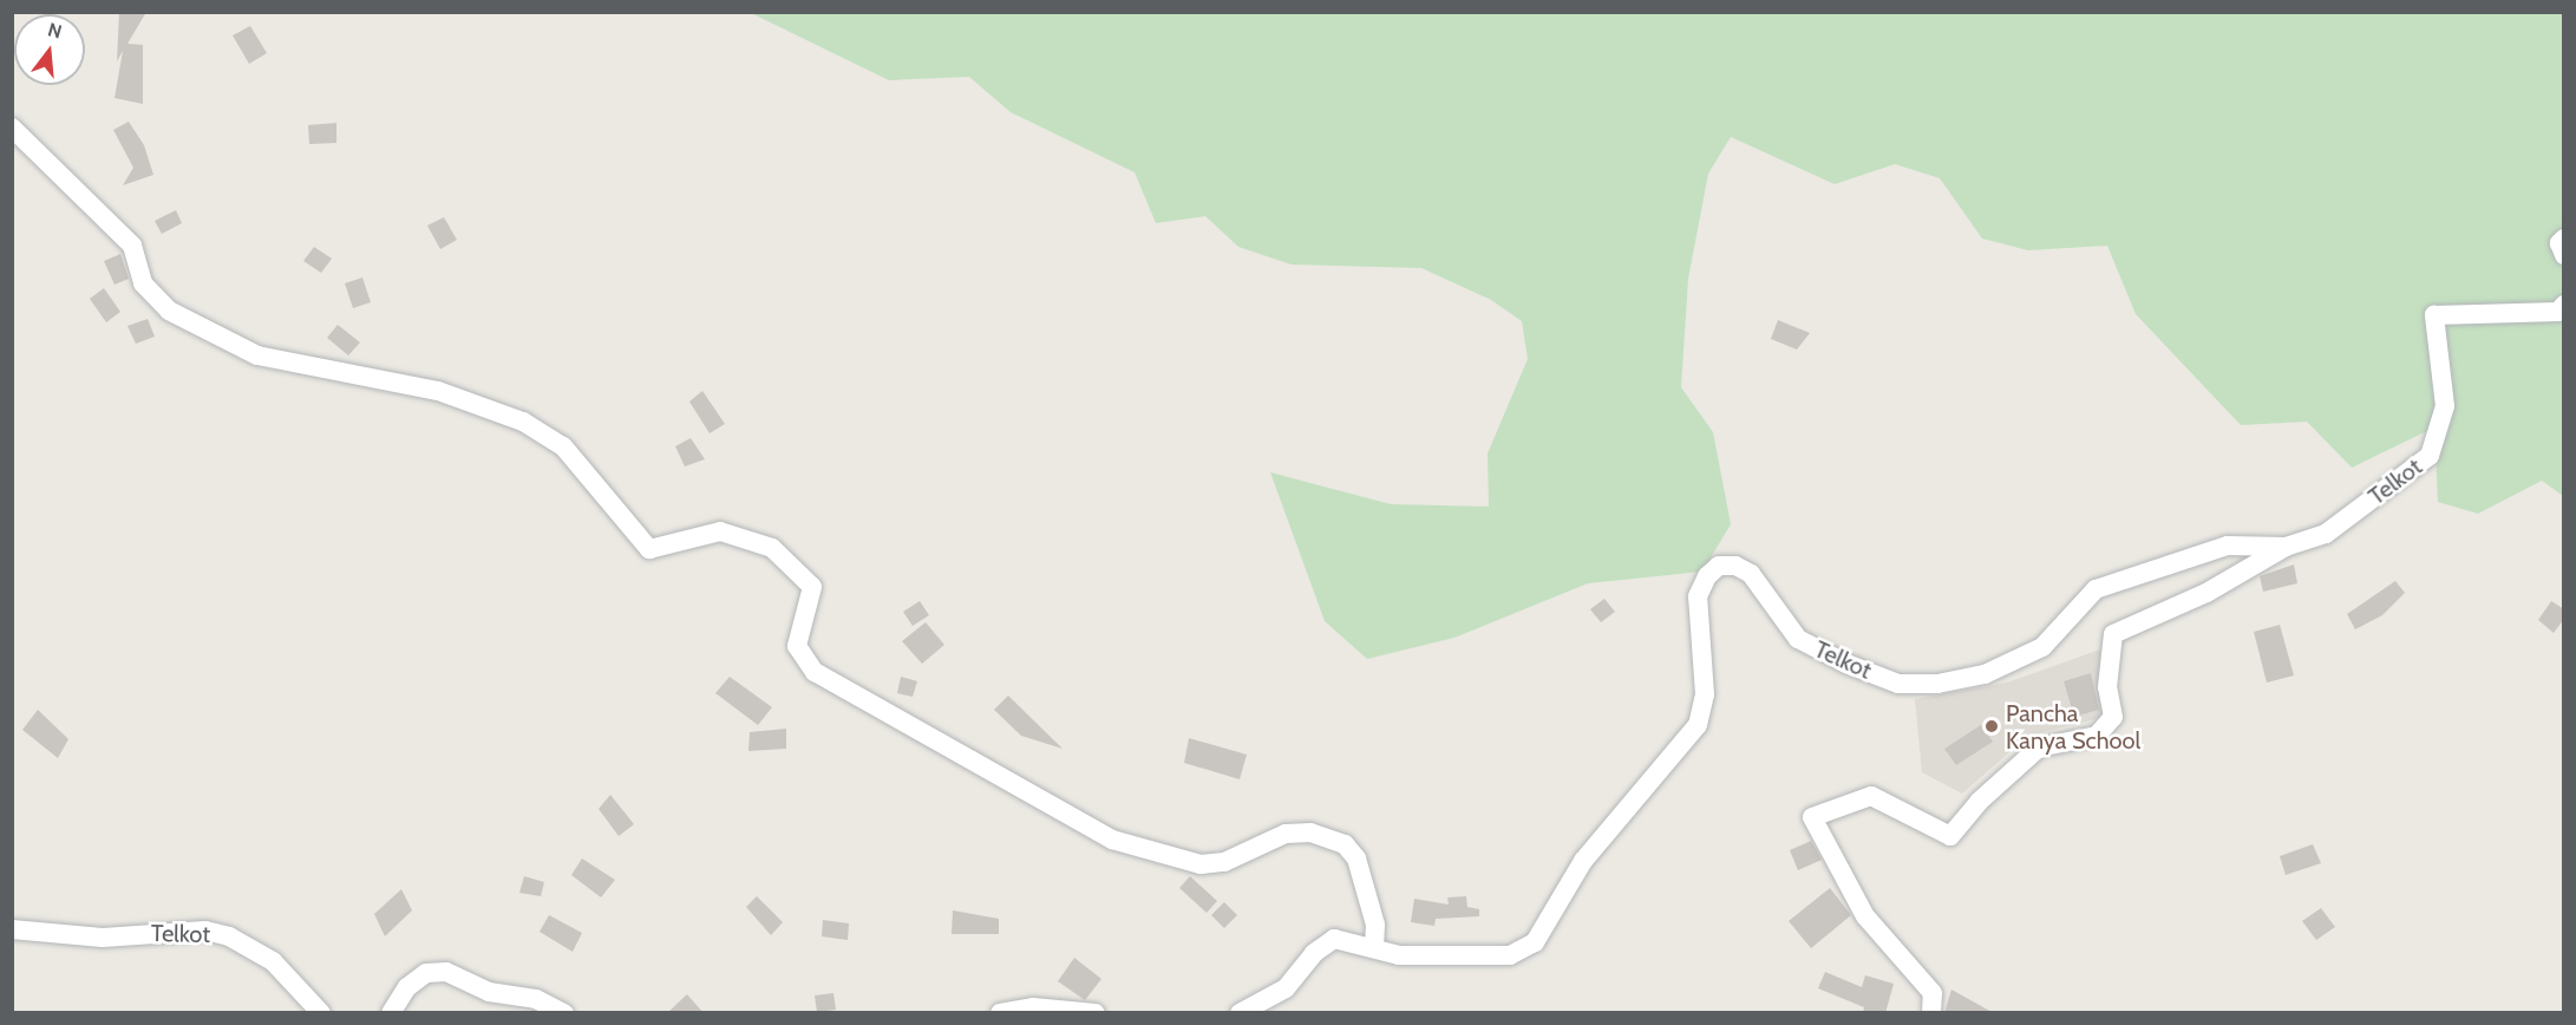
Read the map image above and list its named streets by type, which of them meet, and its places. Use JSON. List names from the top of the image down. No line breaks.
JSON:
{"streets":{"street":["Telkot"]},"places":["Pancha Kanya School"],"north":"top"}
